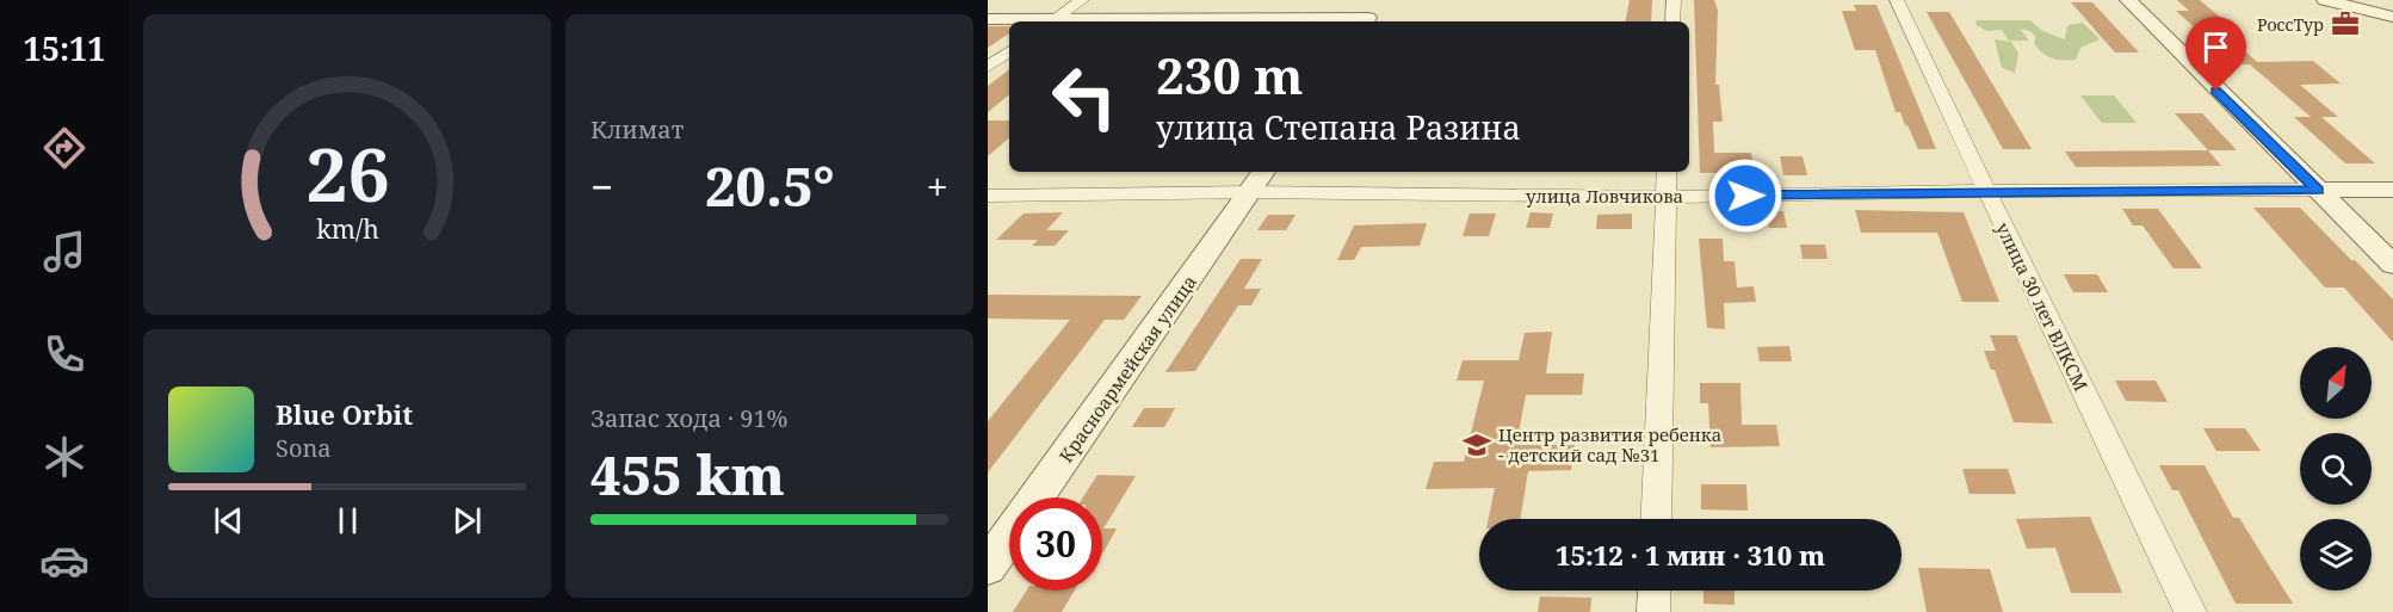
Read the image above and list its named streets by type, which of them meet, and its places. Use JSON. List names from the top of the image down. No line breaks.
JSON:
{"streets":{"street":["улица Ловчикова","улица 30 лет ВЛКСМ","Красноармейская улица"]},"crossings":[["улица Ловчикова","улица 30 лет ВЛКСМ"],["улица Ловчикова","Красноармейская улица"]],"places":{"office":["РоссТур"],"school or university":["Центр развития ребенка - детский сад №31"]},"north":"top right","page":{"tabs":"15:11","tile":["Климат",["Запас хода · 91%","455 km"]],"turn":["230 m","улица Степана Разина"],"heat":["−","20.5°","+"],"song":["Blue Orbit","Sona"],"limit":"30","trip":"15:12 · 1 мин · 310 m","gauge":["26","km/h"]}}
